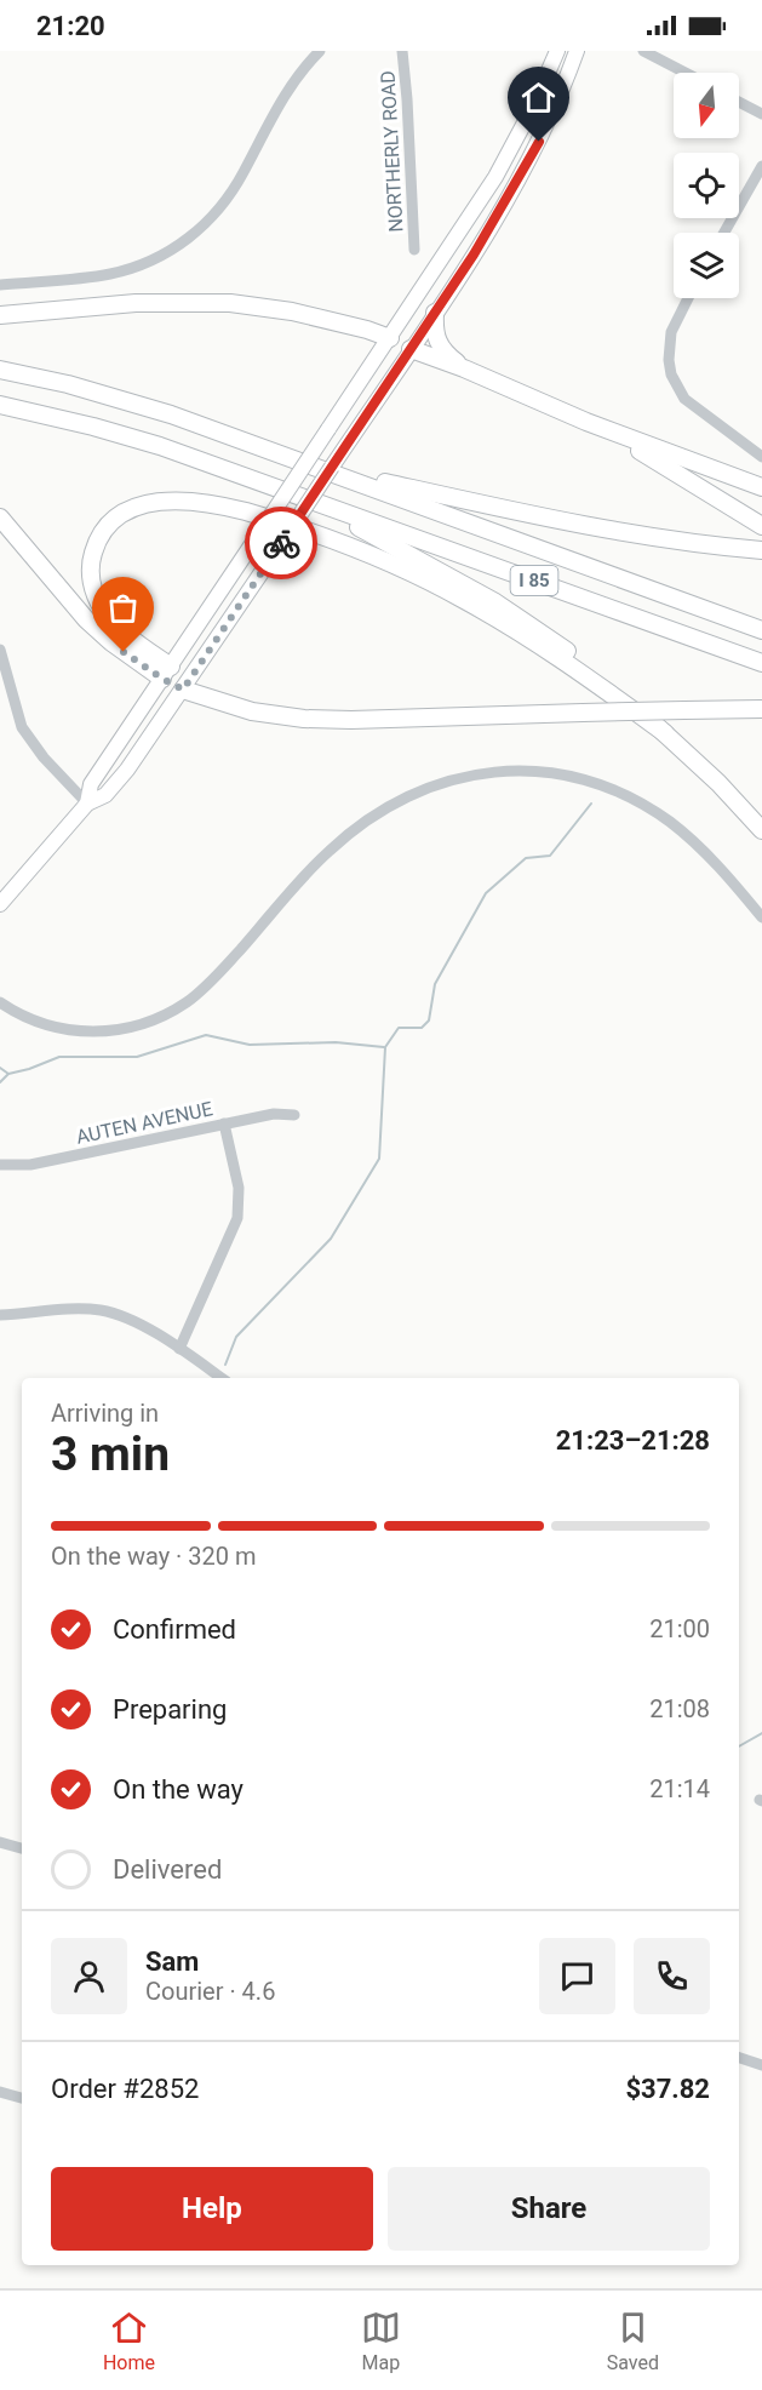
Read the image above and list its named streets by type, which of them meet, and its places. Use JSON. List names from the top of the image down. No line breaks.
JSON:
{"streets":{"highway":["I 85"],"street":["NORTHERLY ROAD","AUTEN AVENUE"]},"north":"bottom","page":{"status":"21:20","heading":["3 min","Arriving in","21:23–21:28"],"panel":["Sam","Courier · 4.6","Order #2852","$37.82"],"bar":"On the way · 320 m","list":[["Confirmed","21:00"],["Preparing","21:08"],["On the way","21:14"],"Delivered"],"buttons":["Help","Share"],"tabs":["Home","Map","Saved"]}}
